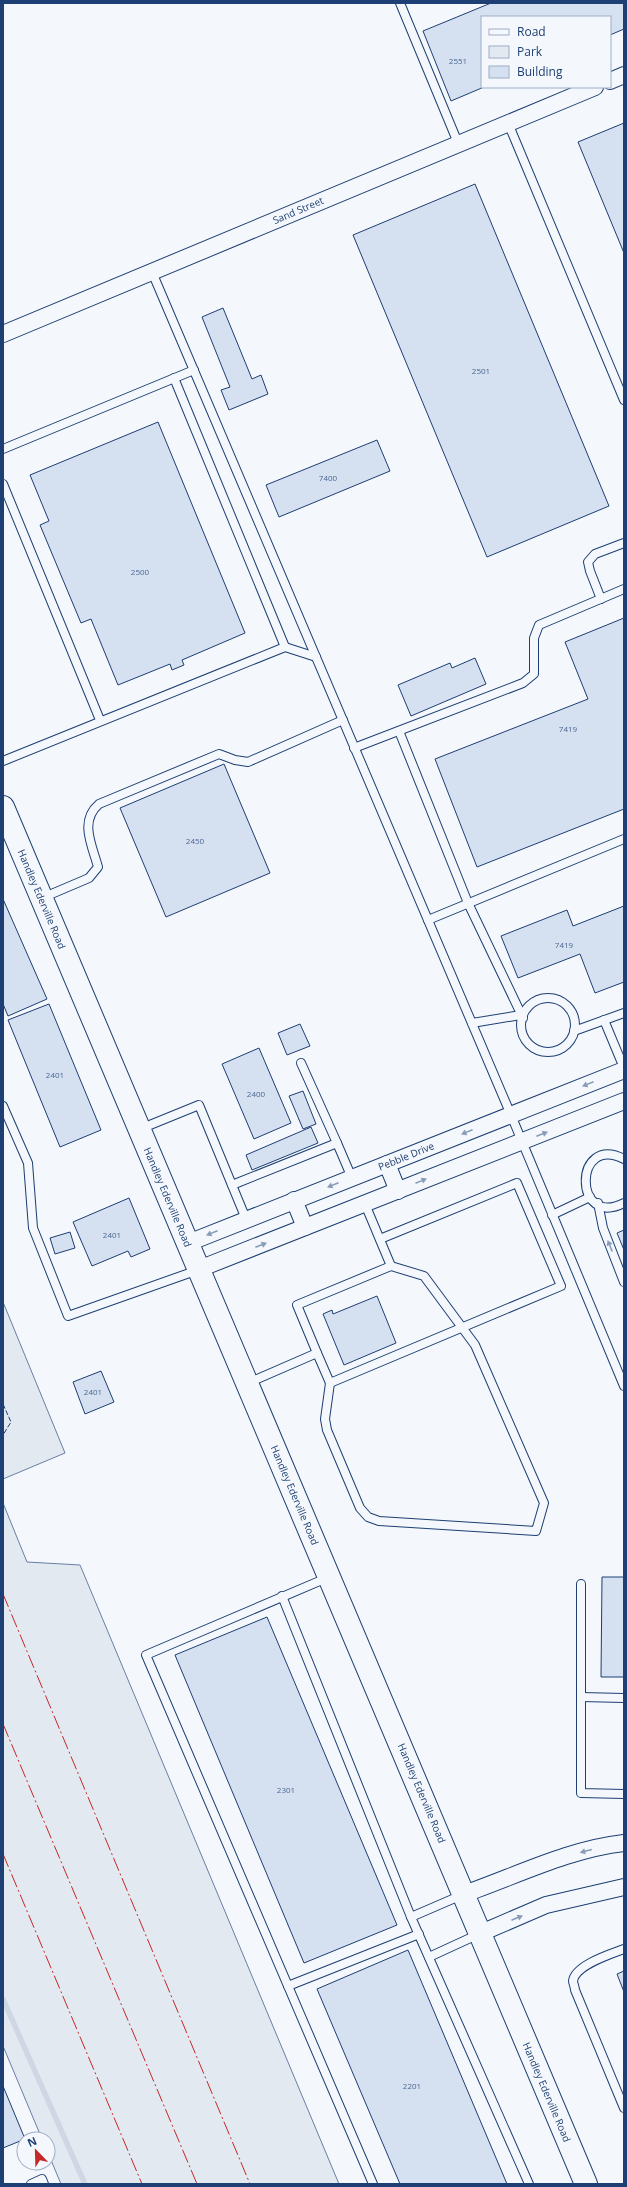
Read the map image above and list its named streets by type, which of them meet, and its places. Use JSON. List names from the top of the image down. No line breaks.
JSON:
{"streets":{"main road":["Handley Ederville Road"],"street":["Sand Street","Pebble Drive"]},"crossings":[["Handley Ederville Road","Pebble Drive"]],"house_numbers":["2551","2501","7400","2500","7419","2450","7419","2401","2400","2401","2401","2301","2201"],"legend":["Road","Park","Building"],"north":"top left"}
